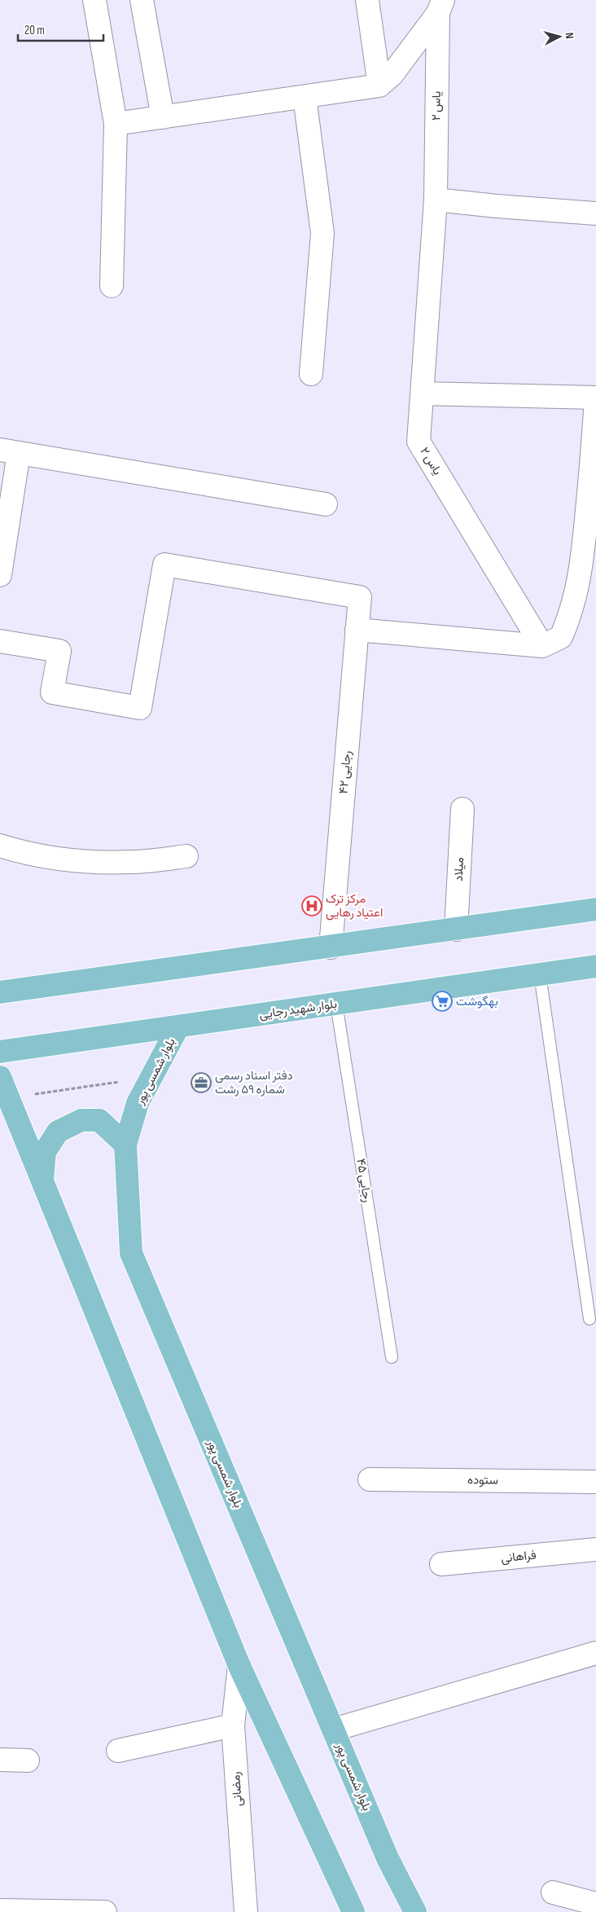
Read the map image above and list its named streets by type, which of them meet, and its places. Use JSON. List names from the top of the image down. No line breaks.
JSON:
{"streets":{"main road":["بلوار شهید رجایی","بلوار شمسی پور"],"street":["یاس ۲","رجایی ۴۲","میلاد","ستوده","فراهانی","رمضانی"],"lane":["رجایی ۴۵"]},"crossings":[["بلوار شهید رجایی","بلوار شمسی پور"],["بلوار شهید رجایی","رجایی ۴۵"]],"places":{"hospital":["مرکز ترک اعتیاد رهایی"],"supermarket":["بهگوشت"],"office":["دفتر اسناد رسمی شماره ۵۹ رشت"]},"scale_bar":"20 m","north":"right"}
